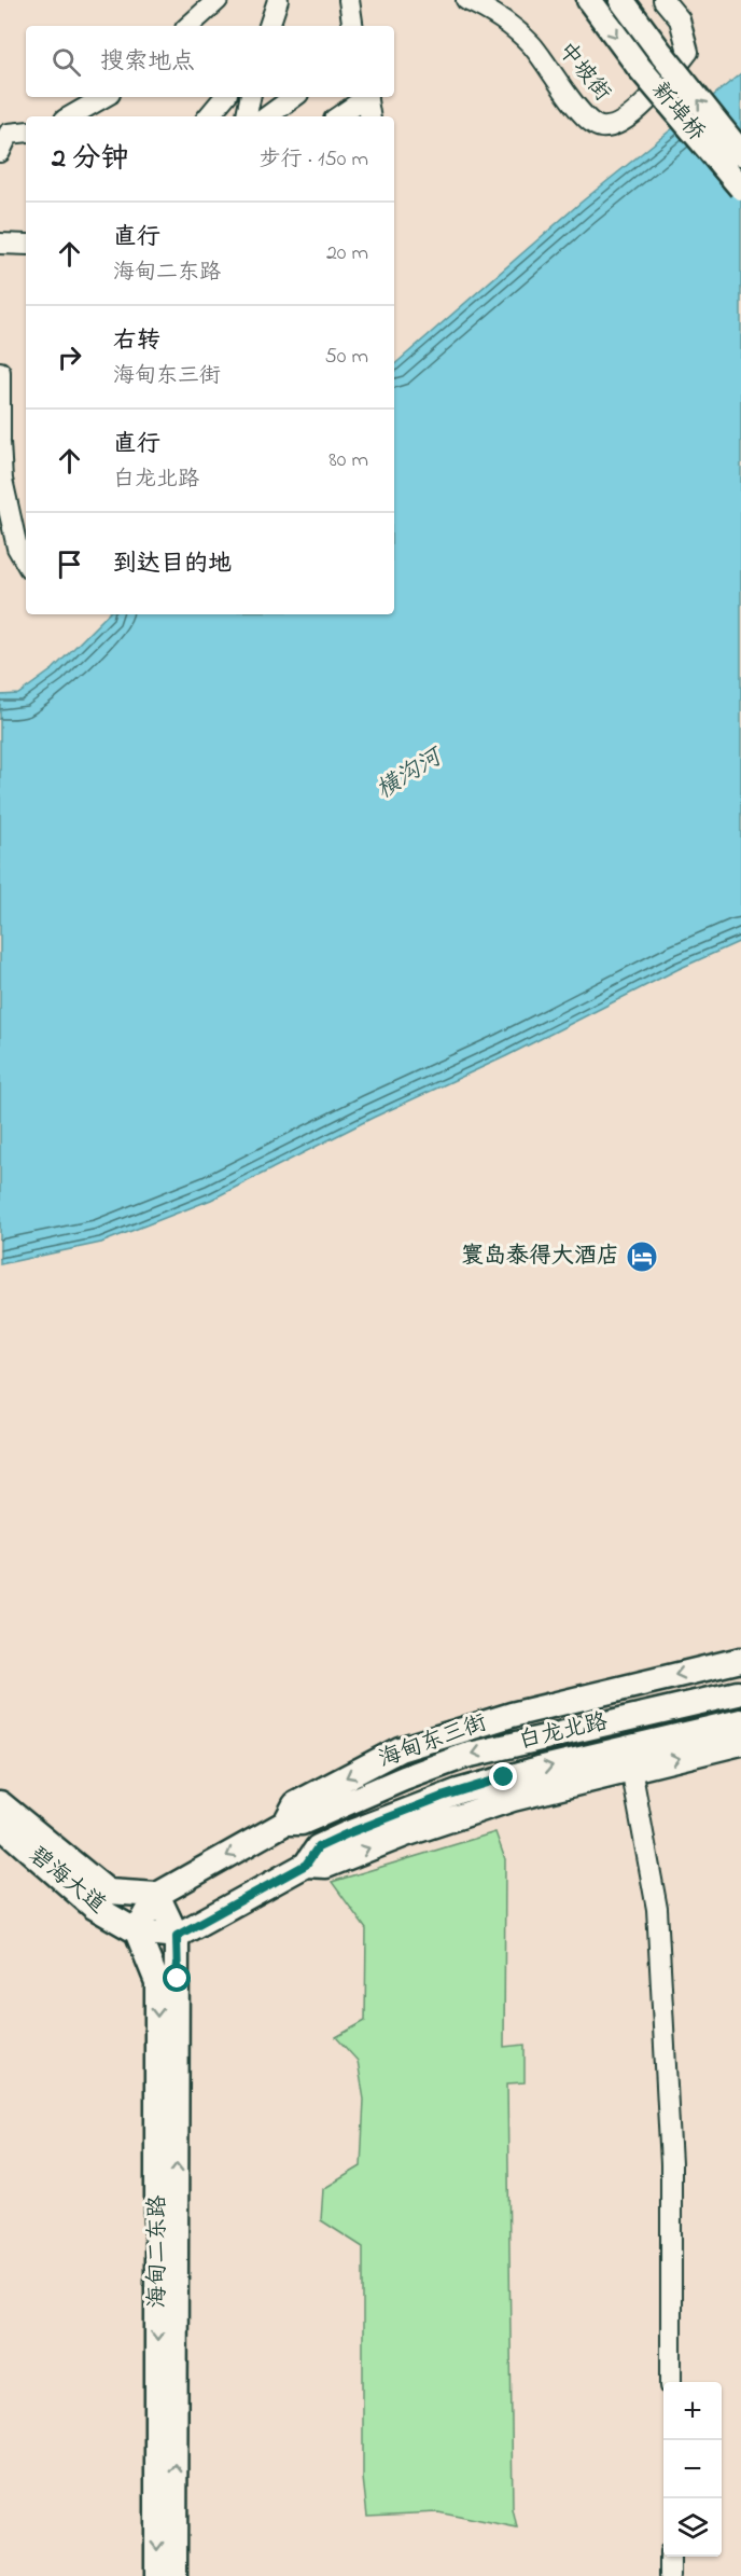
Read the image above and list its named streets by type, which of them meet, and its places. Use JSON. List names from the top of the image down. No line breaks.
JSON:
{"streets":{"main road":["新埠桥","白龙北路","海甸东三街","碧海大道","海甸二东路"],"street":["中坡街"]},"crossings":[["白龙北路","海甸东三街"],["海甸东三街","碧海大道"],["碧海大道","海甸二东路"]],"water":["横沟河"],"places":{"hotel":["寰岛泰得大酒店"]},"page":{"search":"搜索地点","heading":["2 分钟","步行 · 150 m"],"list":[["直行","海甸二东路","20 m"],["右转","海甸东三街","50 m"],["直行","白龙北路","80 m"],"到达目的地"],"map_buttons":["+","−"]}}
